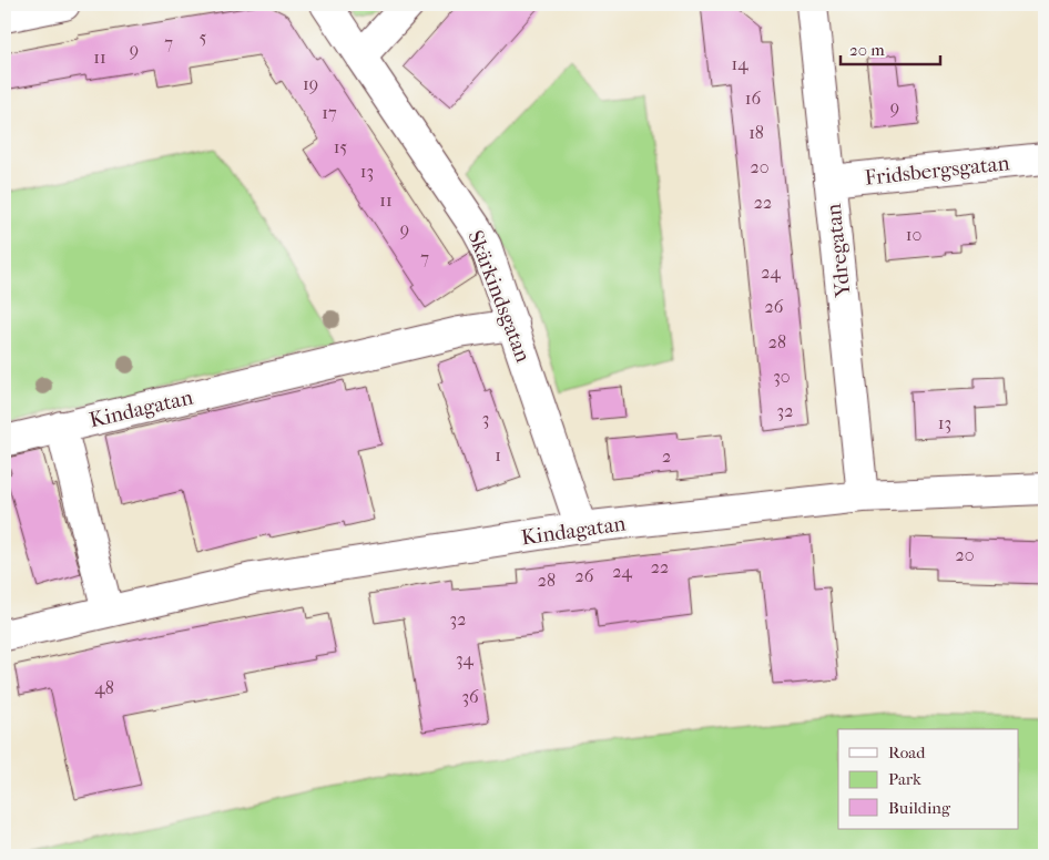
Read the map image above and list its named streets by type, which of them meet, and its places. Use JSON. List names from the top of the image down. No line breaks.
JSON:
{"streets":{"street":["Fridsbergsgatan","Ydregatan","Skärkindsgatan","Kindagatan"]},"crossings":[["Fridsbergsgatan","Ydregatan"],["Ydregatan","Kindagatan"],["Skärkindsgatan","Kindagatan"]],"house_numbers":["5","7","9","11","14","19","16","9","17","18","15","20","13","11","22","9","10","7","24","26","28","30","32","3","13","1","2","20","22","24","26","28","32","34","48","36"],"legend":["Road","Park","Building"],"scale_bar":"20 m"}
